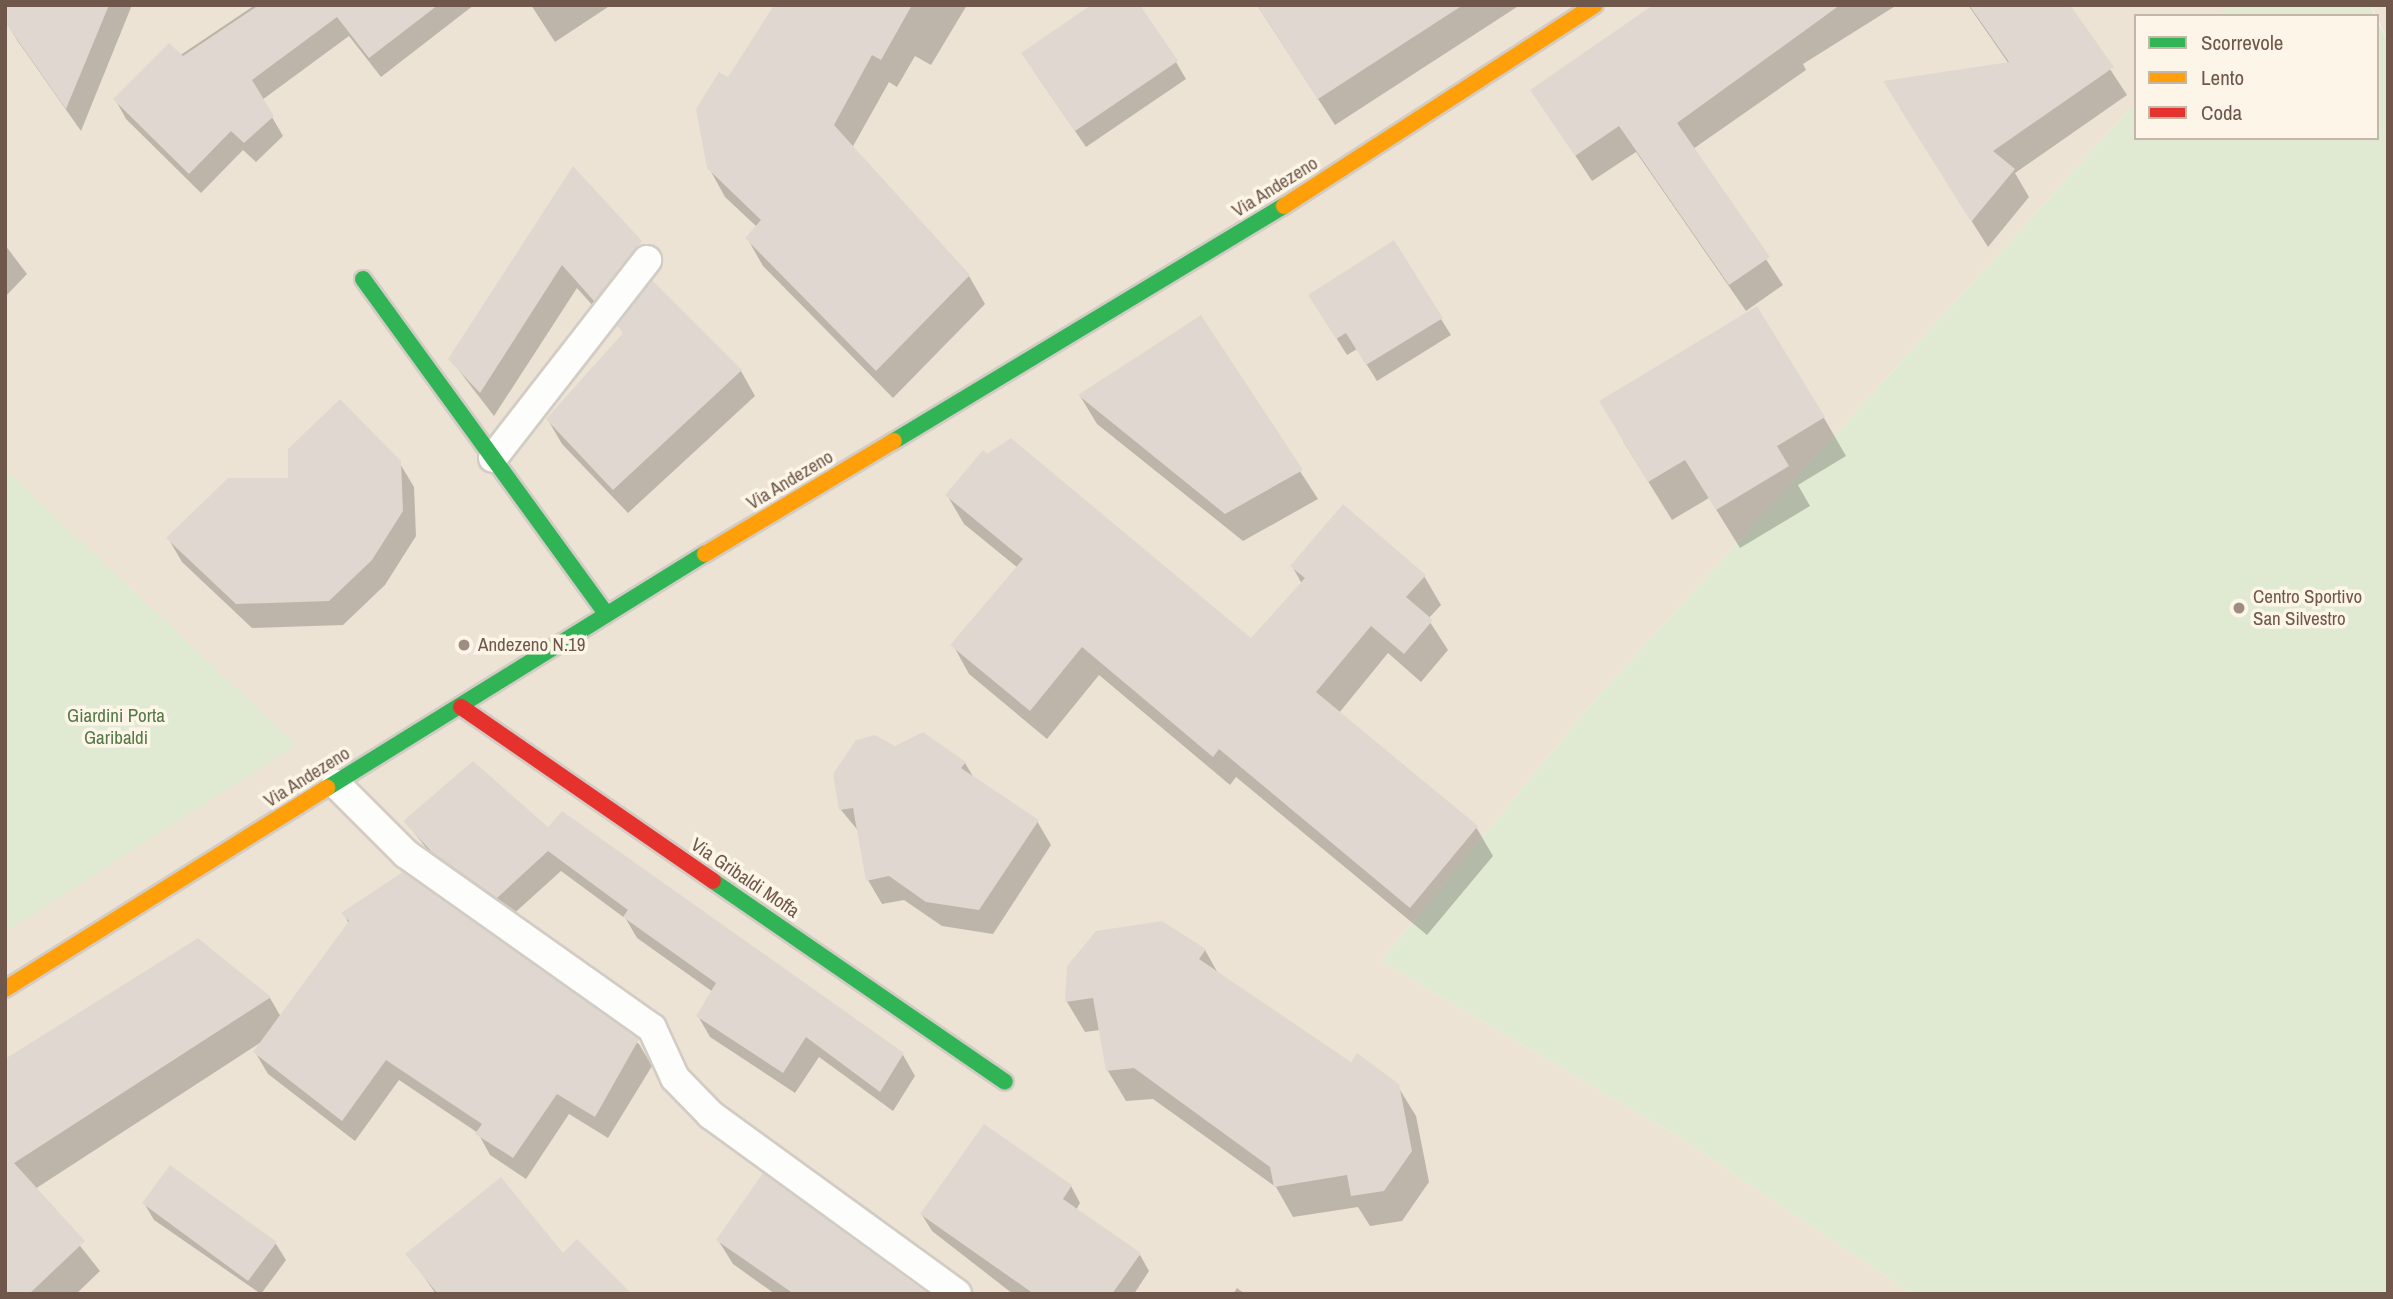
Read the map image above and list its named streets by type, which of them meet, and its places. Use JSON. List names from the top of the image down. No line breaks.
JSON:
{"streets":{"main road":["Via Andezeno","Via Gribaldi Moffa"]},"crossings":[["Via Andezeno","Via Gribaldi Moffa"]],"parks":["Giardini Porta Garibaldi"],"places":["Centro Sportivo San Silvestro","Andezeno N.19"],"legend":["Scorrevole","Lento","Coda"]}
